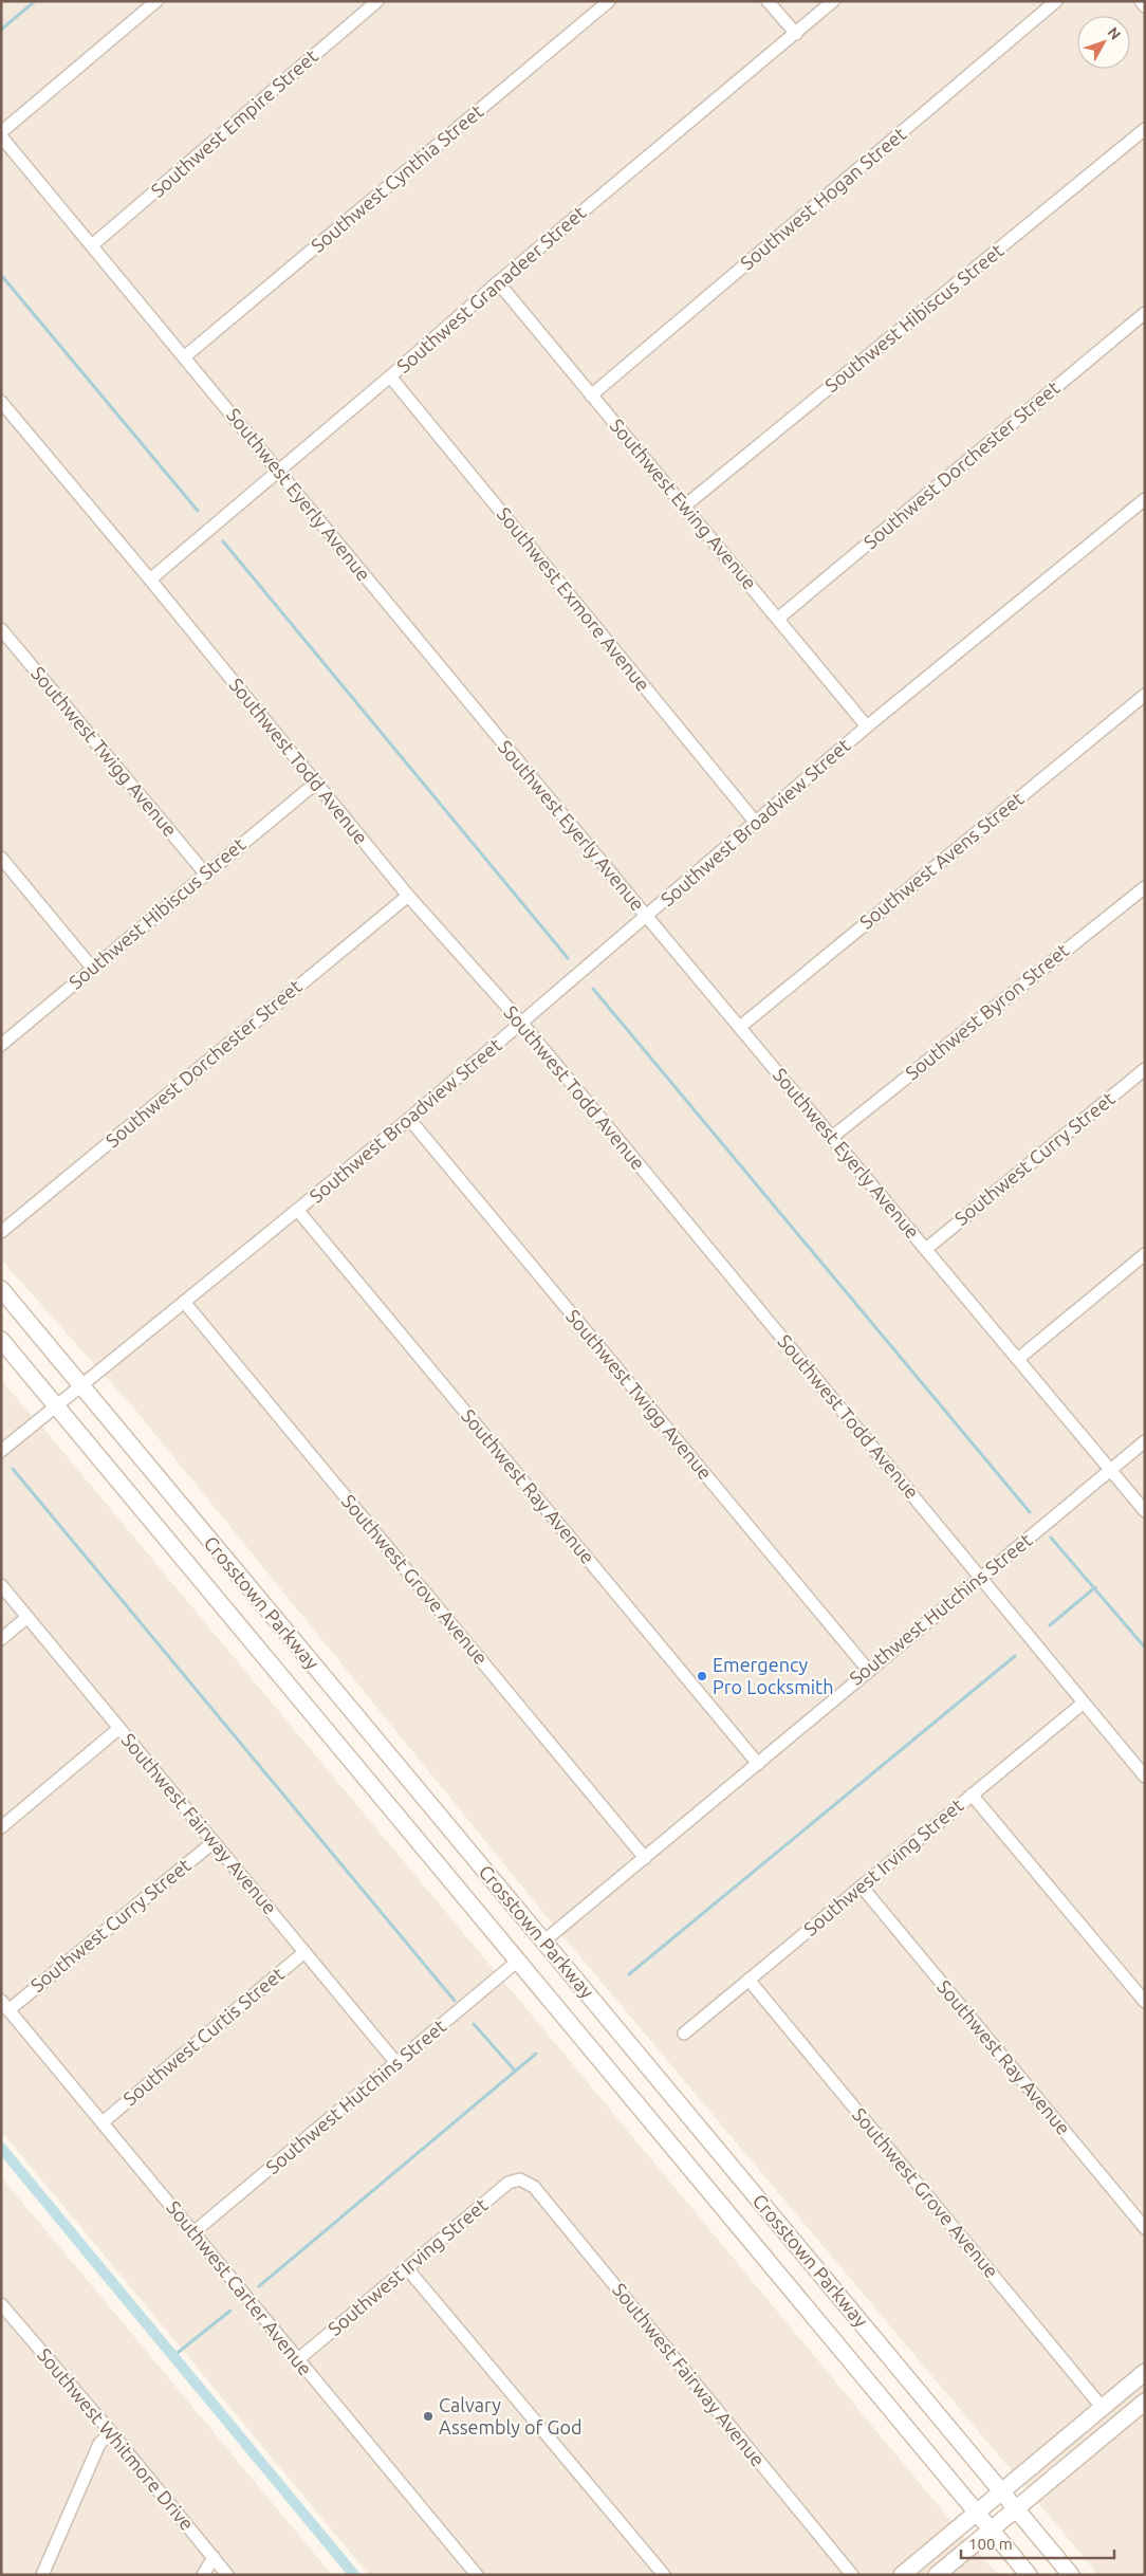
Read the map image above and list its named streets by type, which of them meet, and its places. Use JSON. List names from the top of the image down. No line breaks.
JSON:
{"streets":{"main road":["Crosstown Parkway"],"street":["Southwest Empire Street","Southwest Cynthia Street","Southwest Hogan Street","Southwest Granadeer Street","Southwest Hibiscus Street","Southwest Dorchester Street","Southwest Eyerly Avenue","Southwest Ewing Avenue","Southwest Exmore Avenue","Southwest Twigg Avenue","Southwest Todd Avenue","Southwest Broadview Street","Southwest Avens Street","Southwest Byron Street","Southwest Curry Street","Southwest Ray Avenue","Southwest Grove Avenue","Southwest Hutchins Street","Southwest Fairway Avenue","Southwest Irving Street","Southwest Curtis Street","Southwest Carter Avenue","Southwest Whitmore Drive"]},"crossings":[["Southwest Empire Street","Southwest Eyerly Avenue"],["Southwest Cynthia Street","Southwest Eyerly Avenue"],["Southwest Hogan Street","Southwest Ewing Avenue"],["Southwest Granadeer Street","Southwest Eyerly Avenue"],["Southwest Granadeer Street","Southwest Ewing Avenue"],["Southwest Granadeer Street","Southwest Exmore Avenue"],["Southwest Granadeer Street","Southwest Todd Avenue"],["Southwest Hibiscus Street","Southwest Ewing Avenue"],["Southwest Hibiscus Street","Southwest Twigg Avenue"],["Southwest Hibiscus Street","Southwest Todd Avenue"],["Southwest Dorchester Street","Southwest Ewing Avenue"],["Southwest Dorchester Street","Southwest Todd Avenue"],["Southwest Eyerly Avenue","Southwest Broadview Street"],["Southwest Eyerly Avenue","Southwest Avens Street"],["Southwest Eyerly Avenue","Southwest Byron Street"],["Southwest Eyerly Avenue","Southwest Curry Street"],["Southwest Eyerly Avenue","Southwest Hutchins Street"],["Southwest Ewing Avenue","Southwest Broadview Street"],["Southwest Exmore Avenue","Southwest Broadview Street"],["Southwest Twigg Avenue","Southwest Broadview Street"],["Southwest Twigg Avenue","Southwest Hutchins Street"],["Southwest Todd Avenue","Southwest Broadview Street"],["Southwest Todd Avenue","Southwest Hutchins Street"],["Southwest Todd Avenue","Southwest Irving Street"],["Southwest Broadview Street","Southwest Ray Avenue"],["Southwest Broadview Street","Southwest Grove Avenue"],["Southwest Broadview Street","Crosstown Parkway"],["Southwest Curry Street","Southwest Fairway Avenue"],["Southwest Curry Street","Southwest Carter Avenue"],["Southwest Ray Avenue","Southwest Hutchins Street"],["Southwest Ray Avenue","Southwest Irving Street"],["Southwest Grove Avenue","Southwest Hutchins Street"],["Southwest Grove Avenue","Southwest Irving Street"],["Crosstown Parkway","Southwest Hutchins Street"],["Southwest Hutchins Street","Southwest Fairway Avenue"],["Southwest Hutchins Street","Southwest Carter Avenue"],["Southwest Fairway Avenue","Southwest Irving Street"],["Southwest Fairway Avenue","Southwest Curtis Street"],["Southwest Irving Street","Southwest Carter Avenue"],["Southwest Curtis Street","Southwest Carter Avenue"]],"places":["Emergency Pro Locksmith","Calvary Assembly of God"],"scale_bar":"100 m","north":"top right"}
